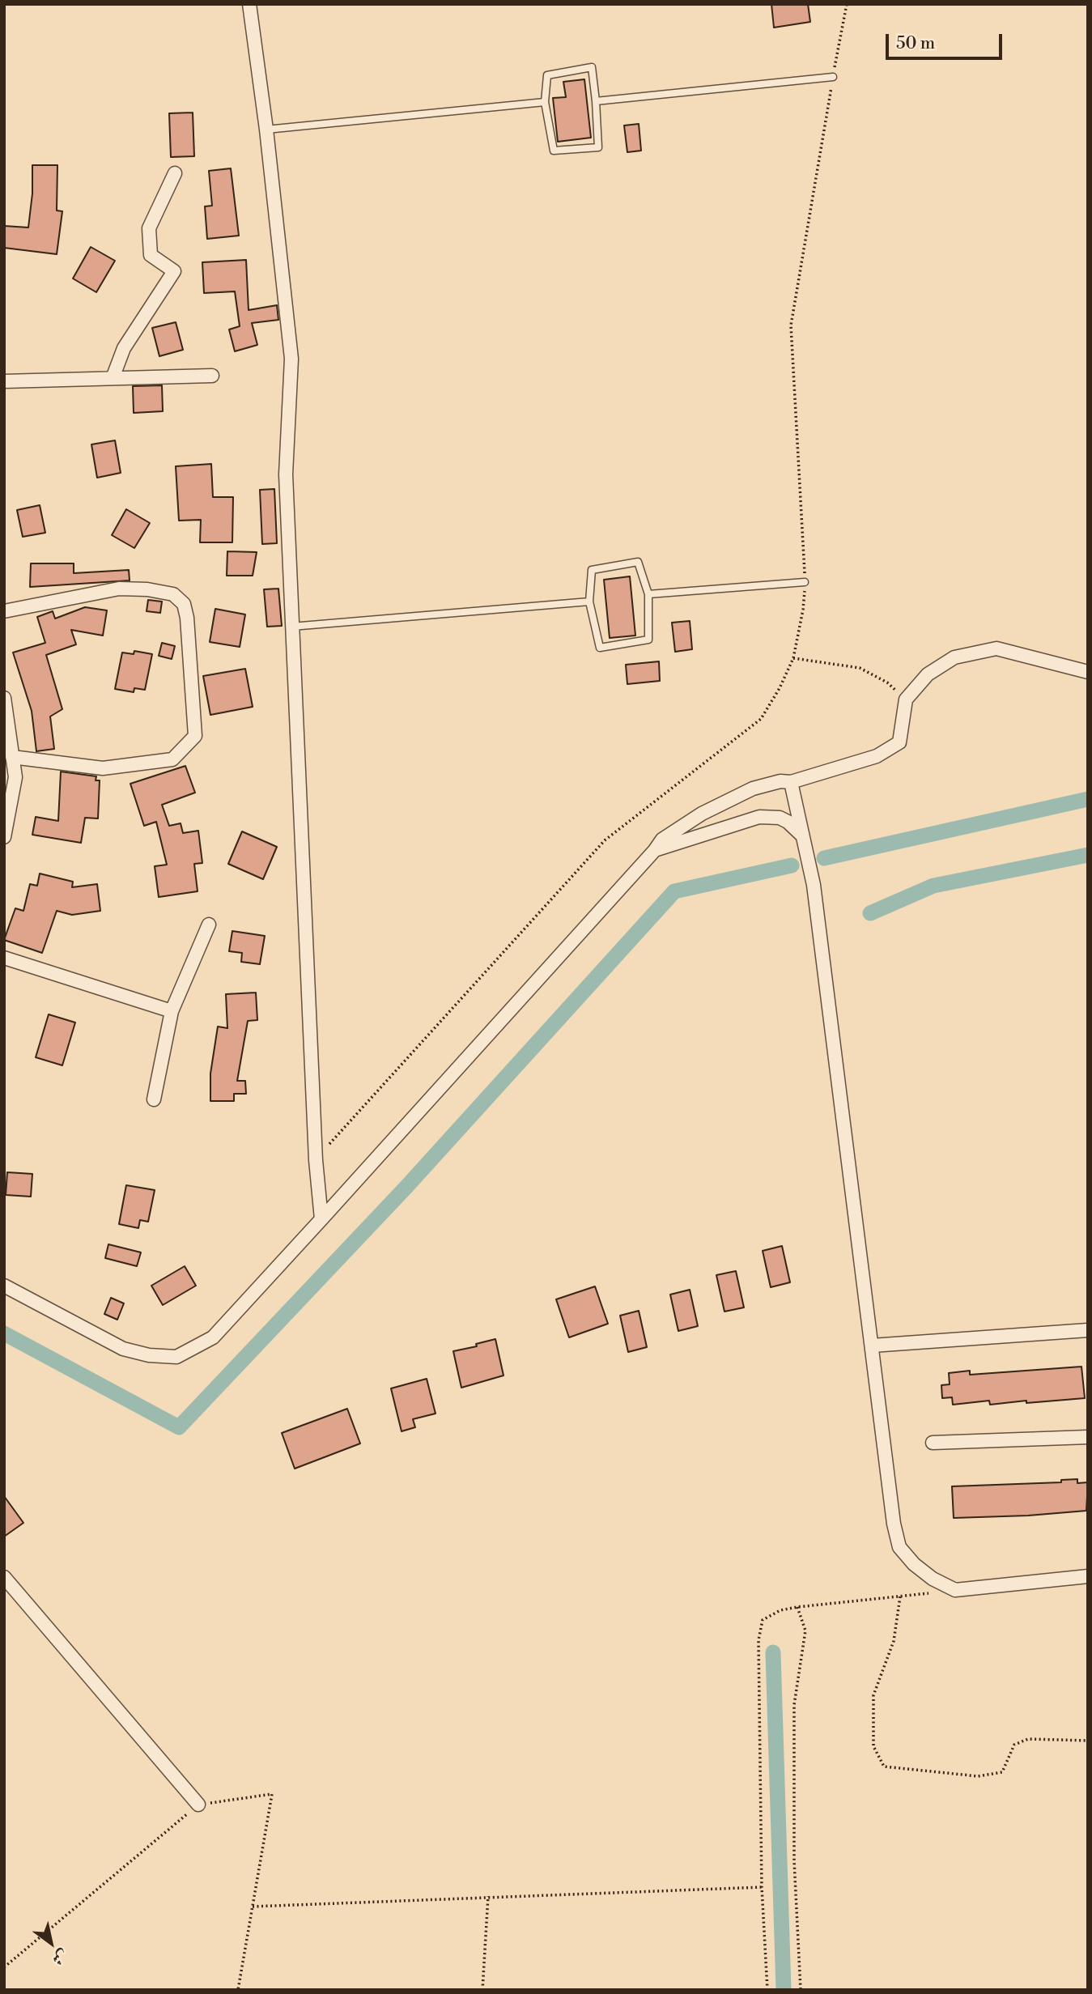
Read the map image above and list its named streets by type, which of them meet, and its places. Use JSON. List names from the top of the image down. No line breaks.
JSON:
{"scale_bar":"50 m","north":"bottom right"}
